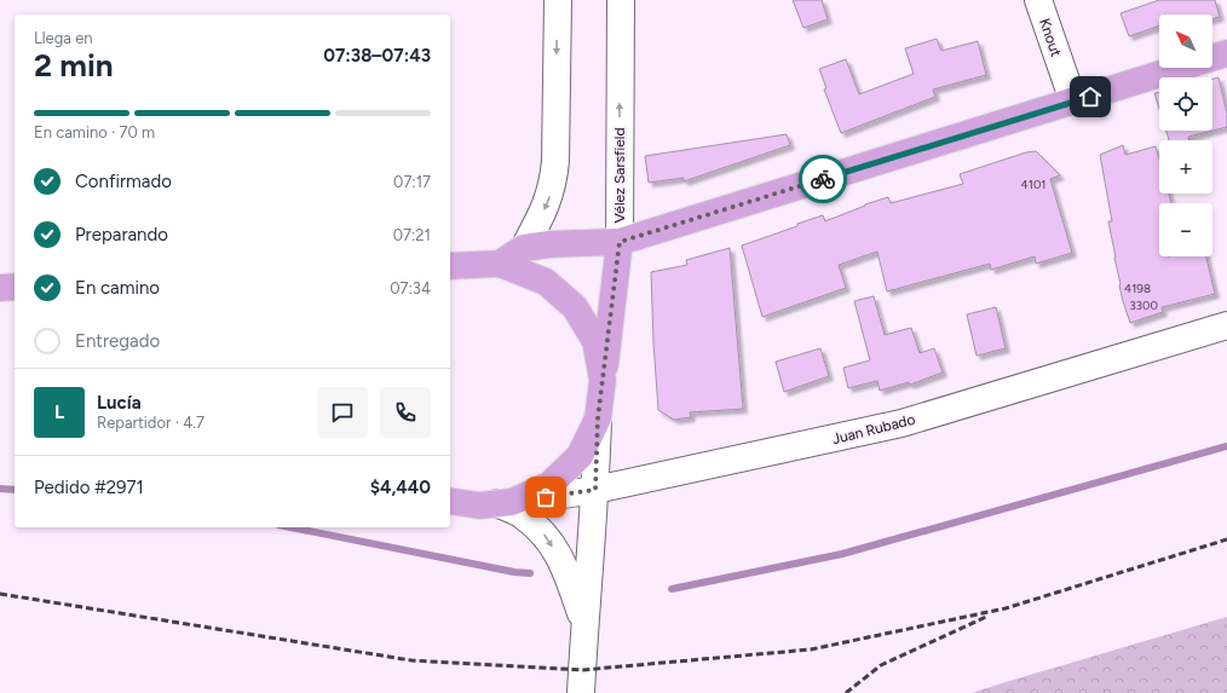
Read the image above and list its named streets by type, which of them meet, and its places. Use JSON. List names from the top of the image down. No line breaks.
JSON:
{"streets":{"main road":["Vélez Sarsfield"],"street":["Knout","Juan Rubado"]},"crossings":[["Vélez Sarsfield","Juan Rubado"]],"house_numbers":["4101","4198","3300"],"north":"top left","page":{"map_buttons":["+","−"],"heading":["2 min","Llega en","07:38–07:43"],"panel":["Lucía","Repartidor · 4.7","Pedido #2971","$4,440"],"bar":"En camino · 70 m","list":[["Confirmado","07:17"],["Preparando","07:21"],["En camino","07:34"],"Entregado"],"round":"L"}}
